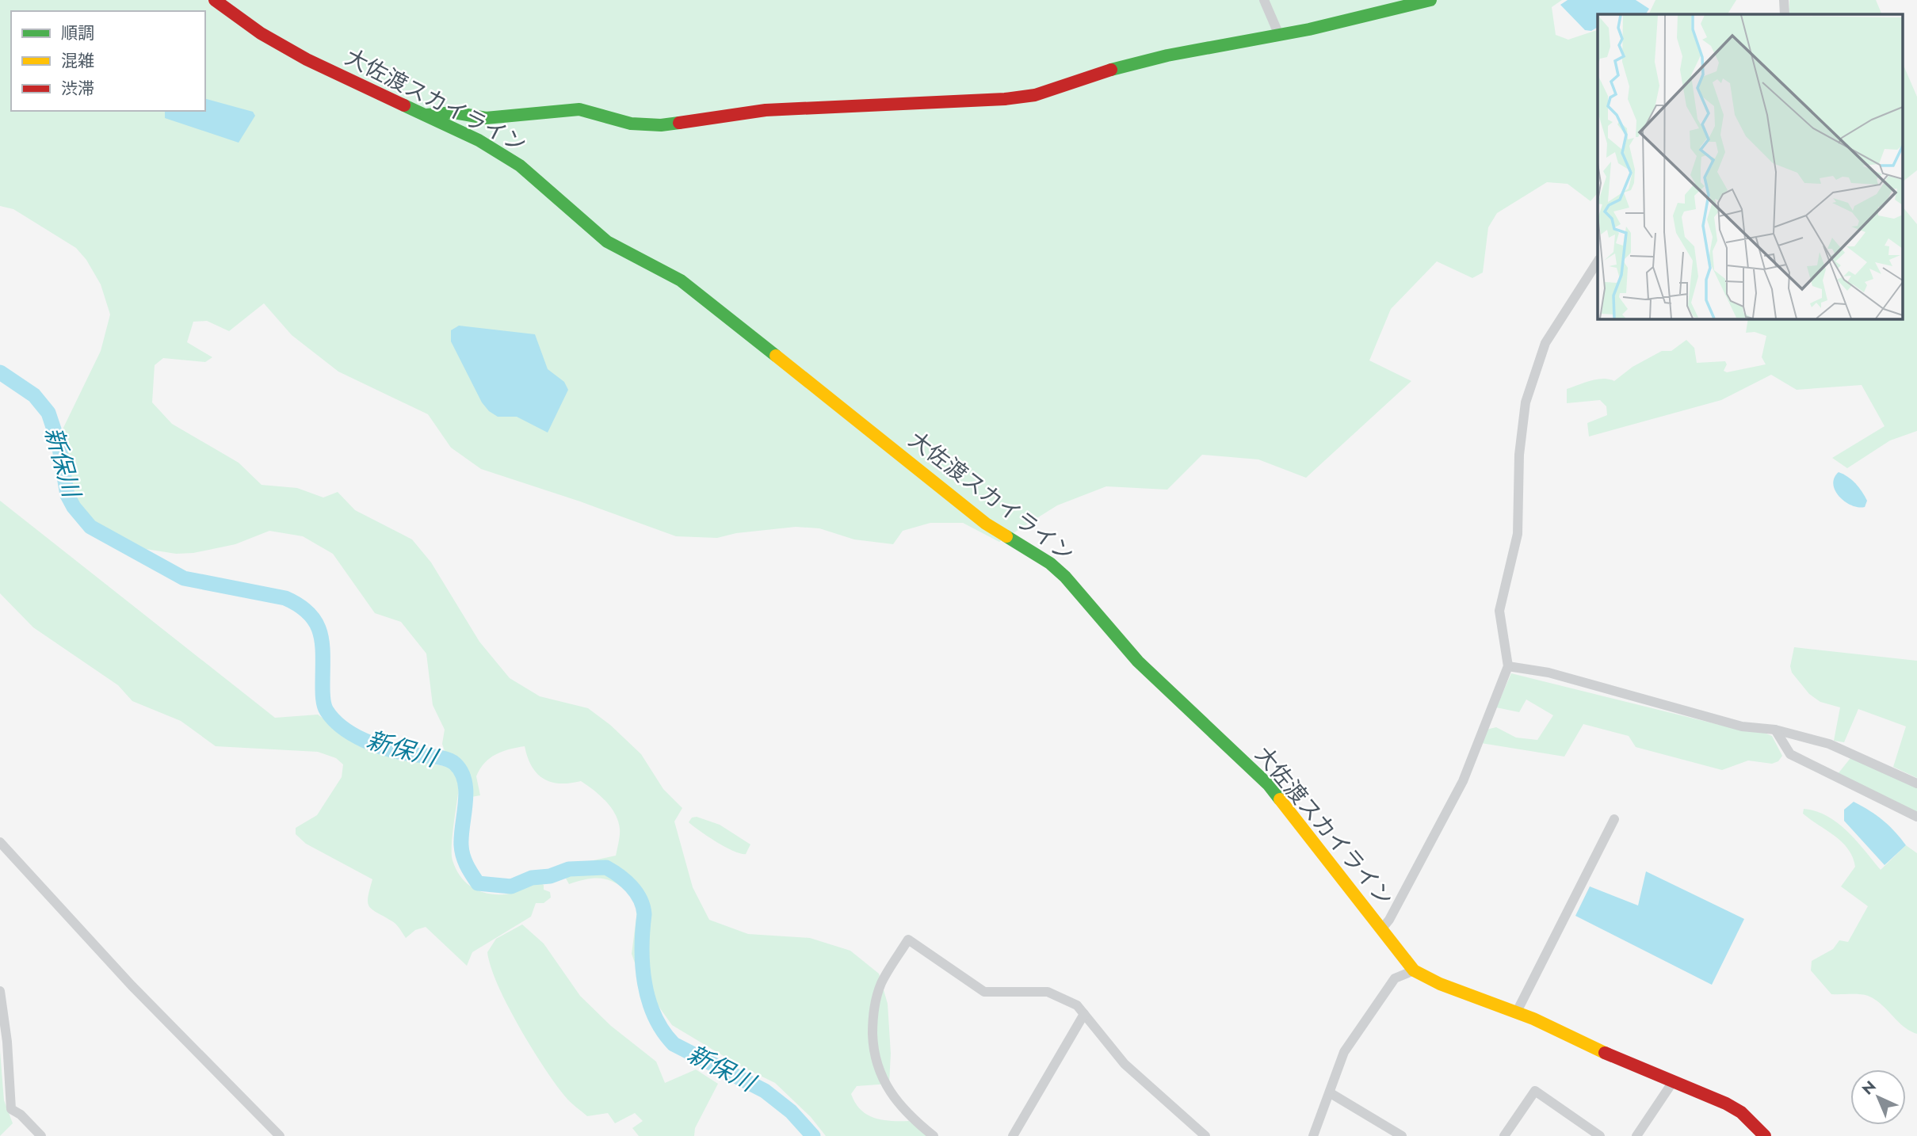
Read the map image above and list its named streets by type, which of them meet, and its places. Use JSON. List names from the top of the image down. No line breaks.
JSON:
{"streets":{"street":["大佐渡スカイライン"]},"water":["新保川"],"legend":["順調","混雑","渋滞"],"north":"top left"}
